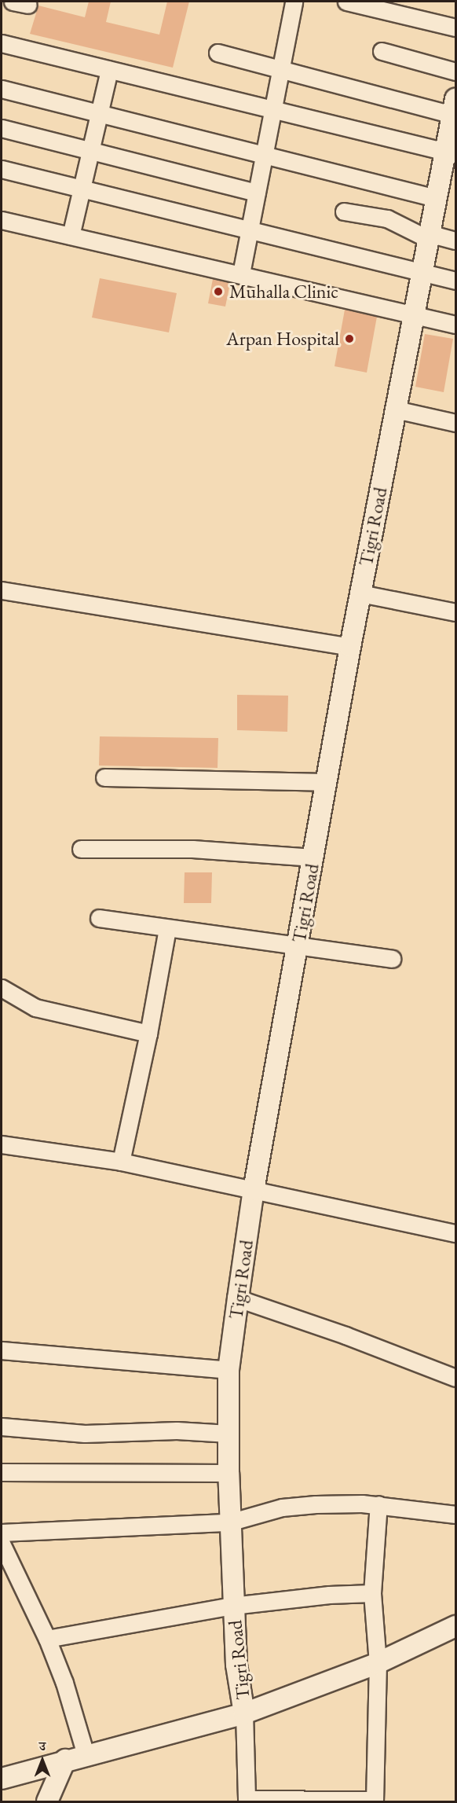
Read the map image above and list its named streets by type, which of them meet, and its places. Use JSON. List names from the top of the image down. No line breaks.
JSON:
{"streets":{"street":["Tigri Road"]},"places":["Muhalla Clinic","Arpan Hospital"],"north":"top"}
